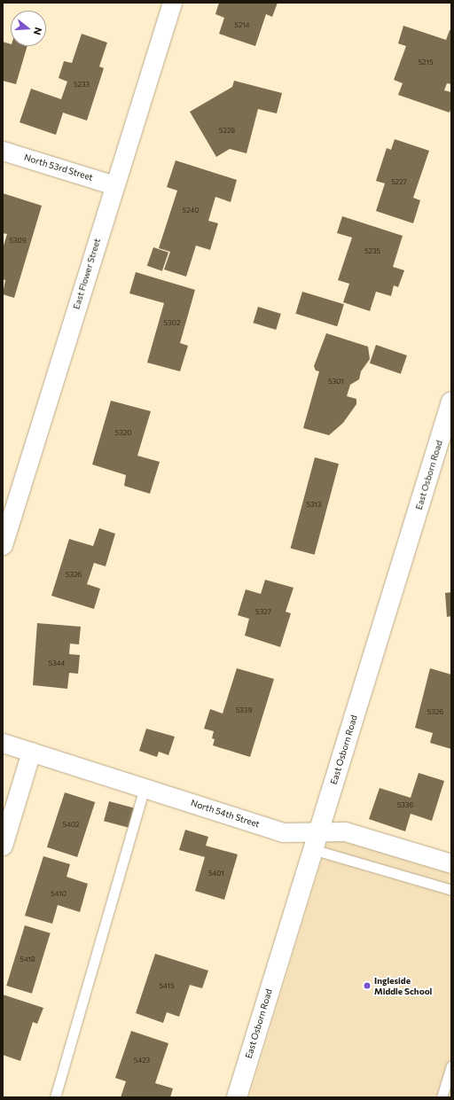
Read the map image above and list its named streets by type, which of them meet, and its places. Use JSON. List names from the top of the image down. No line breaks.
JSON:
{"streets":{"street":["North 53rd Street","East Flower Street","East Osborn Road","North 54th Street"]},"crossings":[["North 53rd Street","East Flower Street"],["East Osborn Road","North 54th Street"]],"places":["Ingleside Middle School"],"house_numbers":["5214","5215","5233","5228","5227","5240","5309","5235","5302","5301","5320","5313","5326","5327","5344","5339","5326","5336","5402","5401","5410","5418","5415","5423"],"north":"right"}
